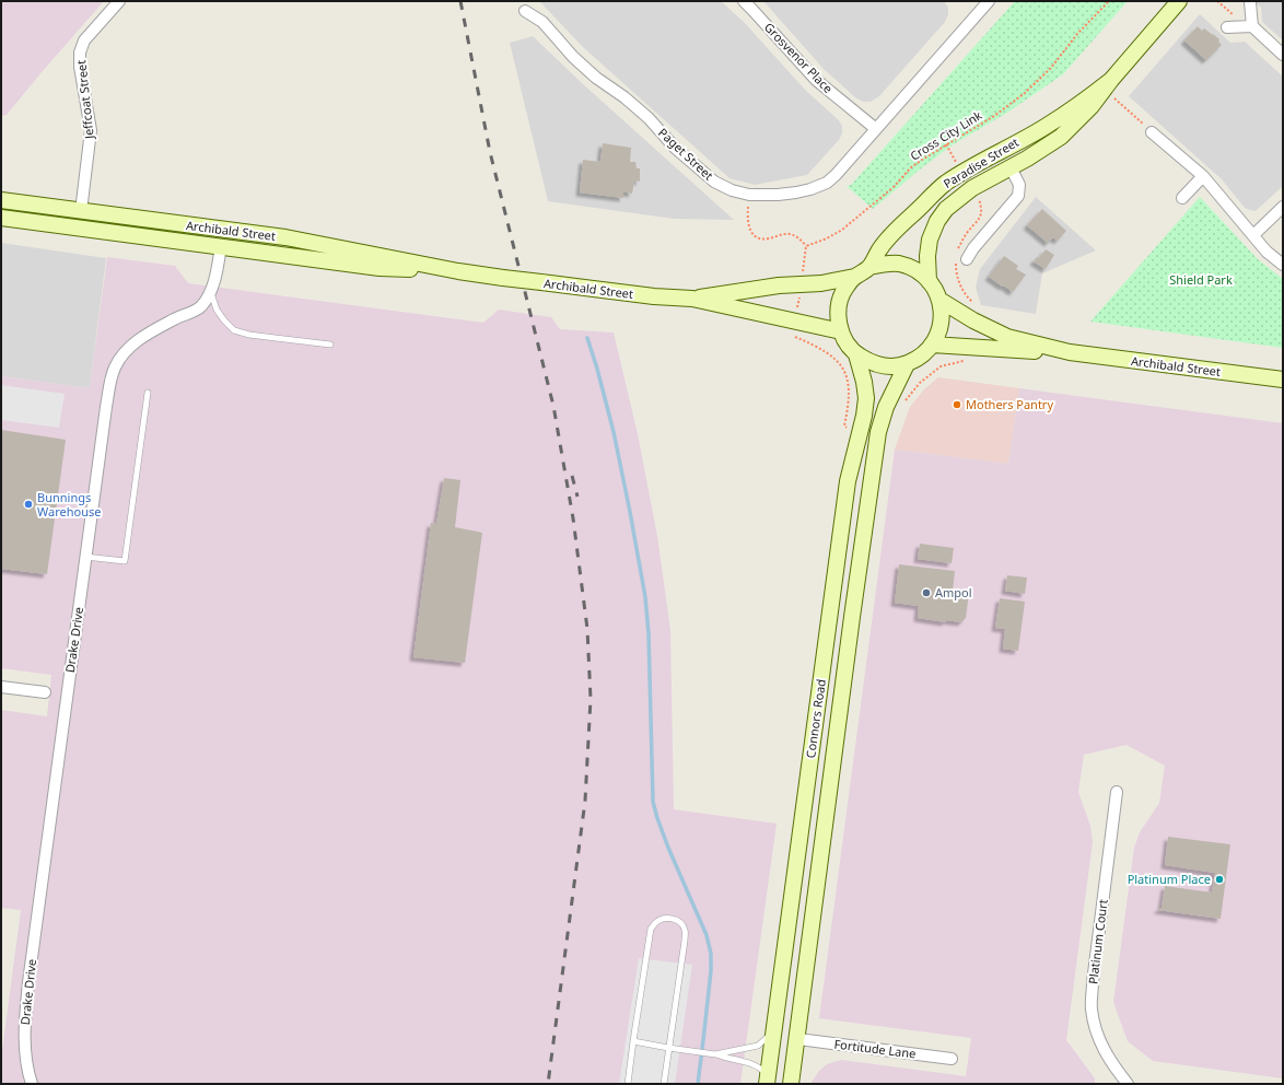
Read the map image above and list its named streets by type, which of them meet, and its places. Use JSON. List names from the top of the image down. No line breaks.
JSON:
{"streets":{"street":["Grosvenor Place","Jeffcoat Street","Paget Street","Paradise Street","Archibald Street","Drake Drive","Connors Road","Platinum Court","Fortitude Lane"],"path":["Cross City Link"]},"crossings":[["Grosvenor Place","Paget Street"],["Jeffcoat Street","Archibald Street"],["Paradise Street","Archibald Street"],["Paradise Street","Connors Road"],["Archibald Street","Drake Drive"],["Archibald Street","Connors Road"],["Connors Road","Fortitude Lane"]],"parks":["Shield Park"],"places":["Mothers Pantry","Bunnings Warehouse","Ampol","Platinum Place"]}
